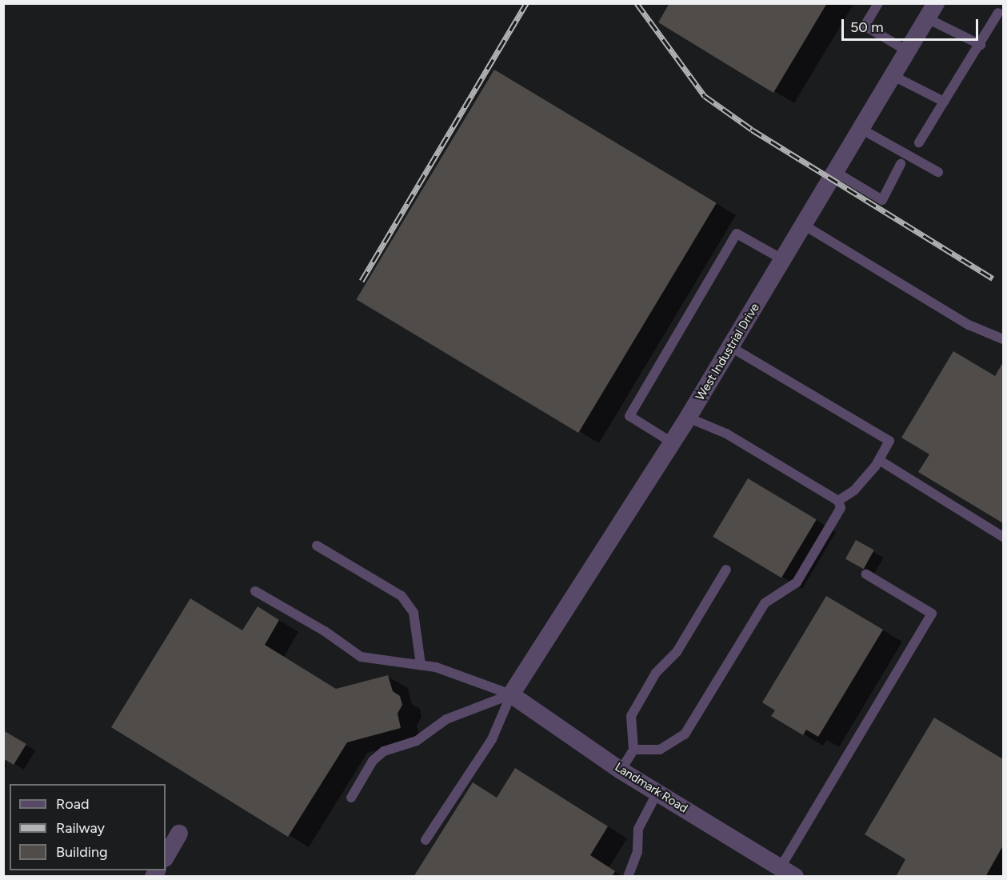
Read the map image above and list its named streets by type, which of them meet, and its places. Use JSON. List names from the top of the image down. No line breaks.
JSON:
{"streets":{"street":["West Industrial Drive","Landmark Road"]},"crossings":[["West Industrial Drive","Landmark Road"]],"legend":["Road","Railway","Building"],"scale_bar":"50 m"}
